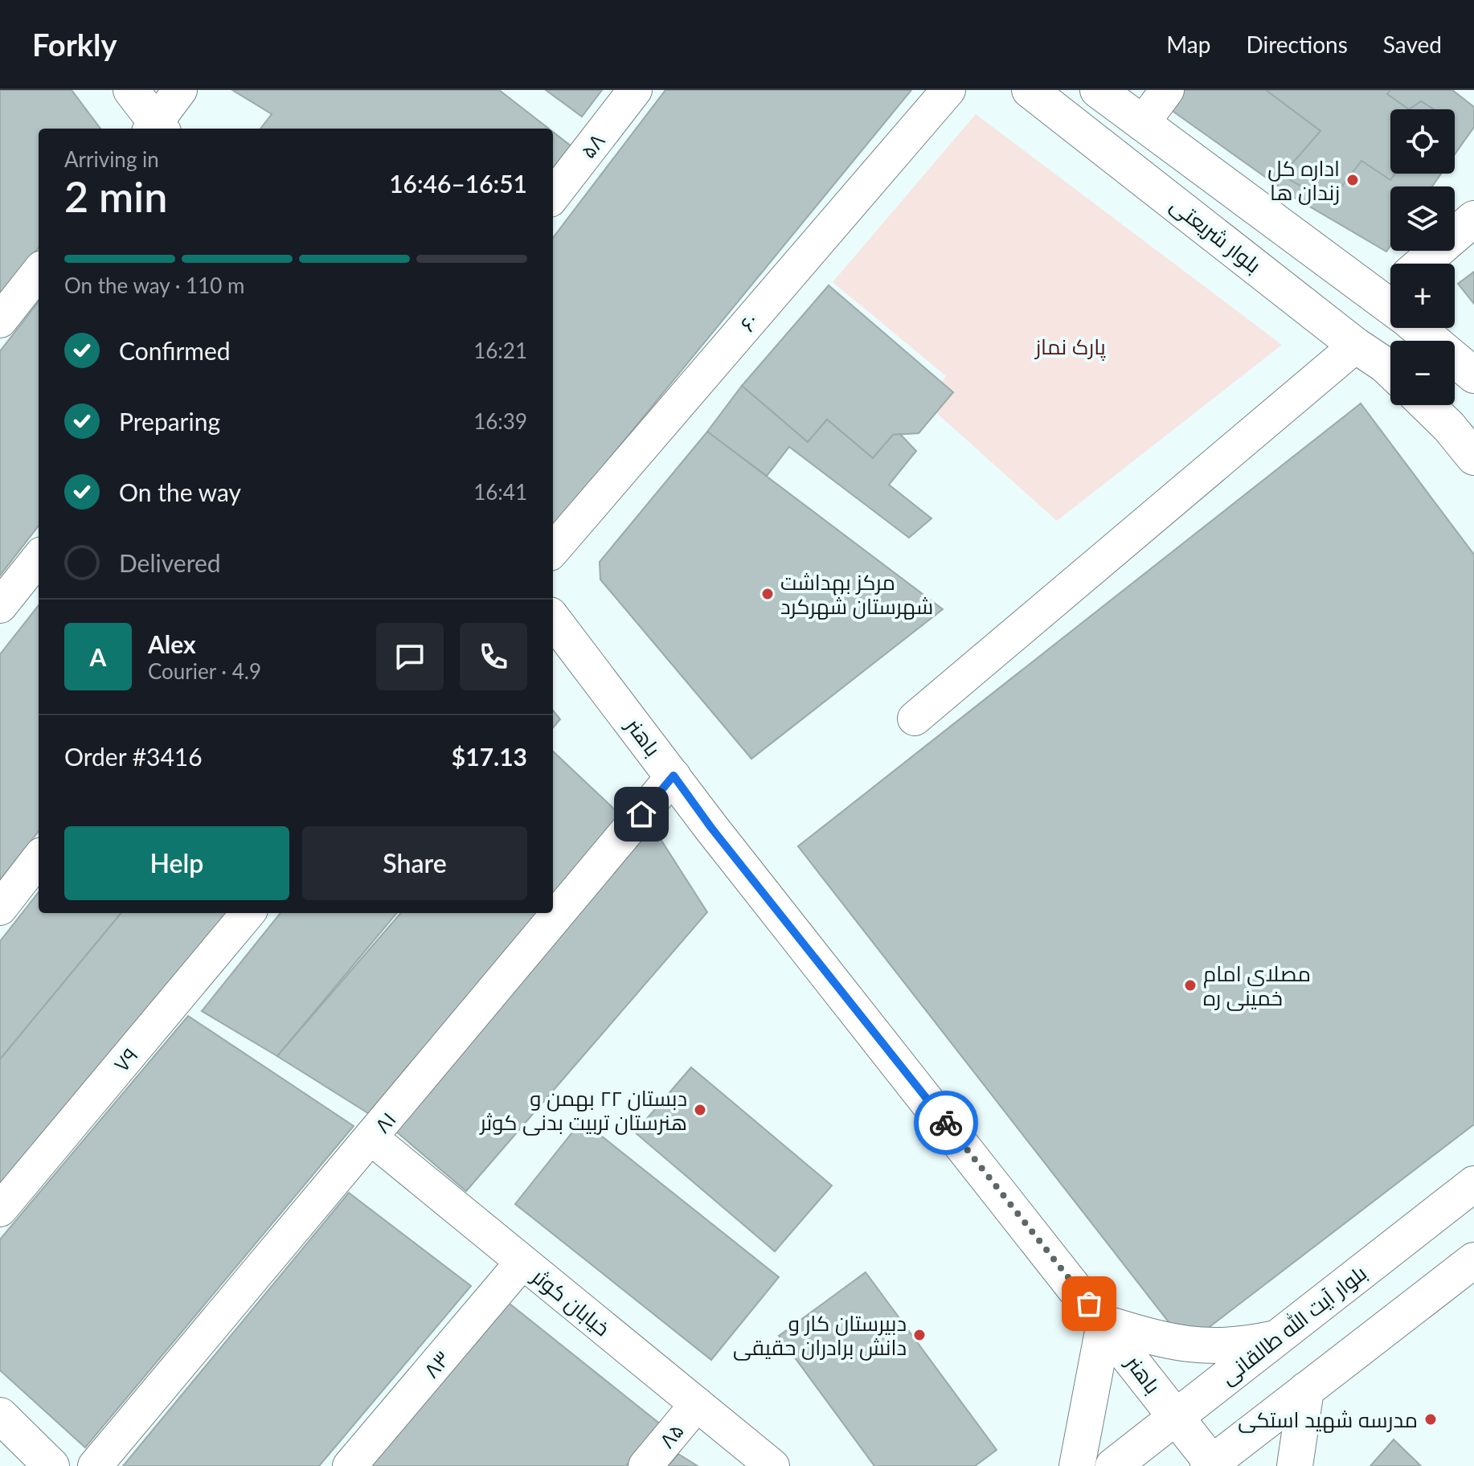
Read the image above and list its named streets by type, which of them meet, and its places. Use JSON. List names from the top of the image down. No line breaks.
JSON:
{"streets":{"main road":["بلوار شریعتی","باهنر","بلوار آیت الله طالقانی"],"street":["۵۸","۶۰","۷۹","۸۱","خیابان کوثر","۸۳","۸۵"]},"crossings":[["باهنر","۸۱"],["باهنر","بلوار آیت الله طالقانی"],["۸۱","خیابان کوثر"],["خیابان کوثر","۸۳"],["خیابان کوثر","۸۵"]],"parks":["پارک نماز"],"places":["اداره کل زندان ها","مرکز بهداشت شهرستان شهرکرد","مصلای امام خمینی ره","دبستان ۲۲ بهمن و هنرستان تربیت بدنی کوثر","دبیرستان کار و دانش برادران حقیقی","مدرسه شهید استکی"],"page":{"header":"Forkly","nav":["Map","Directions","Saved"],"map_buttons":["+","−"],"heading":["2 min","Arriving in","16:46–16:51"],"panel":["Alex","Courier · 4.9","Order #3416","$17.13"],"bar":"On the way · 110 m","list":[["Confirmed","16:21"],["Preparing","16:39"],["On the way","16:41"],"Delivered"],"round":"A","buttons":["Help","Share"]}}
